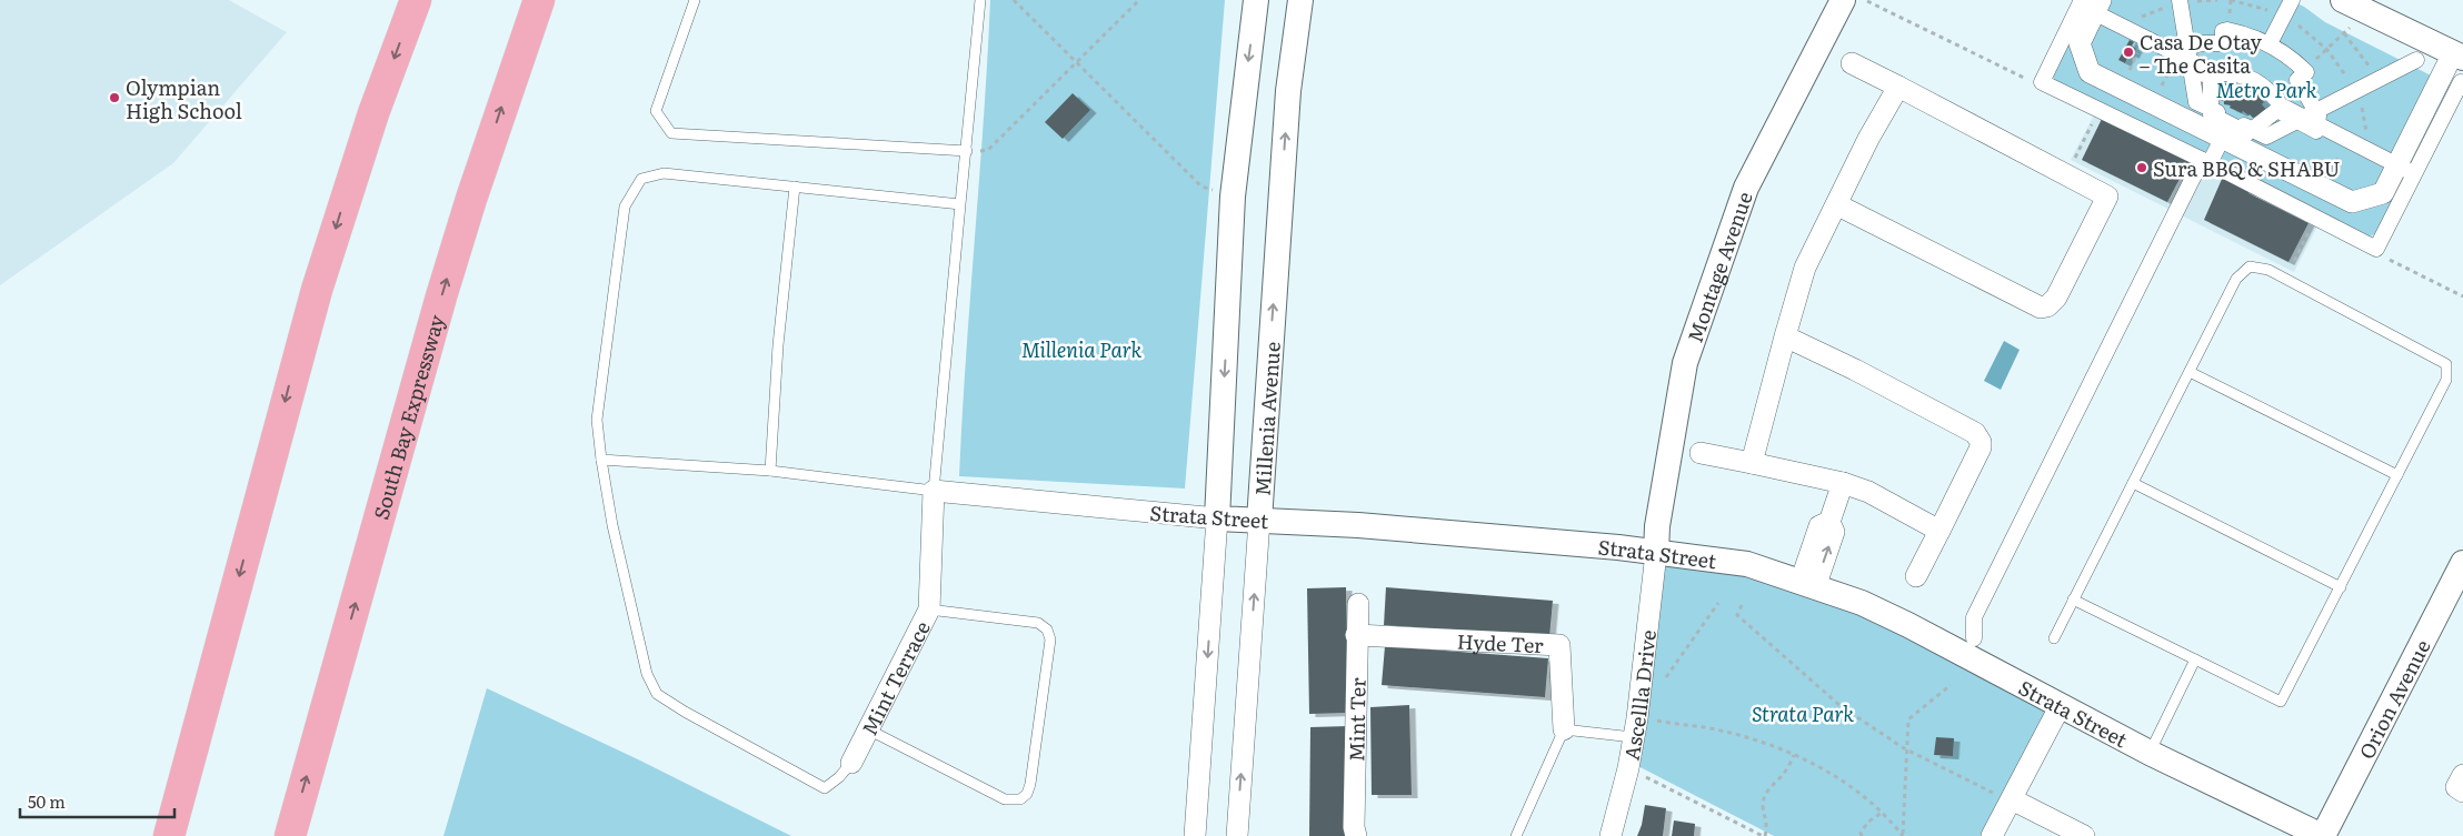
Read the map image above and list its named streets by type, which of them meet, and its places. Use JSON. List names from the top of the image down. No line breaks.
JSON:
{"streets":{"highway":["South Bay Expressway"],"street":["Montage Avenue","Millenia Avenue","Strata Street","Hyde Ter","Mint Terrace","Ascellla Drive","Orion Avenue","Mint Ter"]},"crossings":[["Montage Avenue","Strata Street"],["Montage Avenue","Ascellla Drive"],["Millenia Avenue","Strata Street"],["Strata Street","Mint Terrace"],["Strata Street","Ascellla Drive"],["Strata Street","Orion Avenue"],["Hyde Ter","Mint Ter"]],"parks":["Metro Park","Millenia Park","Strata Park"],"places":["Casa De Otay – The Casita","Olympian High School","Sura BBQ & SHABU"],"scale_bar":"50 m"}
